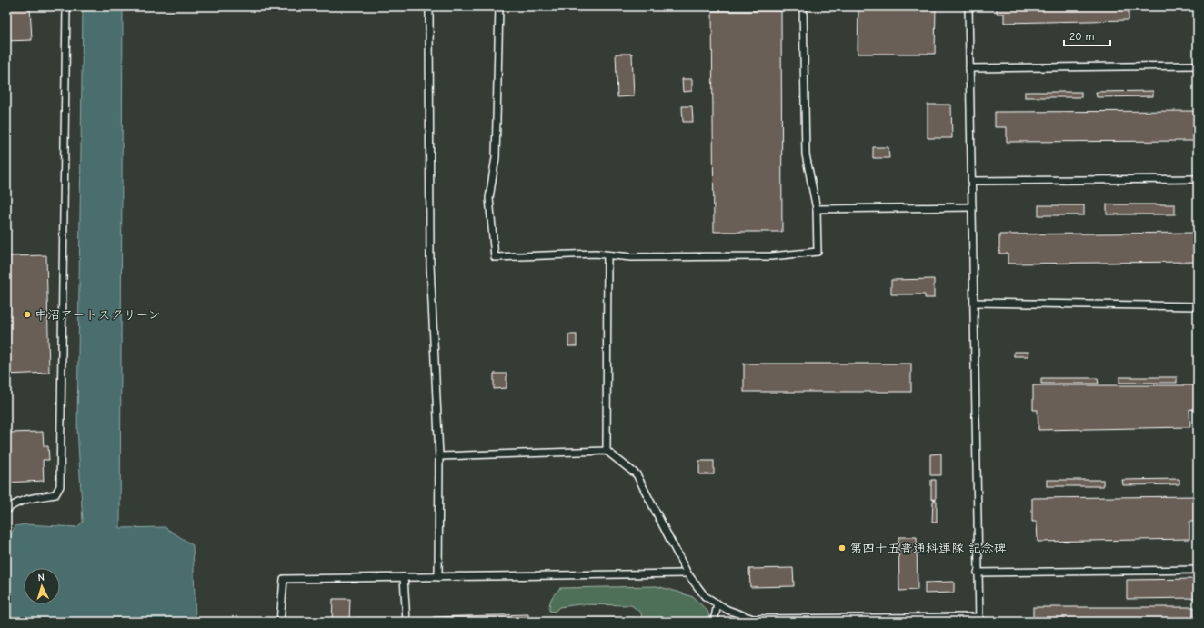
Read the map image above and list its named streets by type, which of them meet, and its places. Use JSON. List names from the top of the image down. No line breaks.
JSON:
{"places":["中沼アートスクリーン","第四十五普通科連隊 記念碑"],"scale_bar":"20 m","north":"top"}
